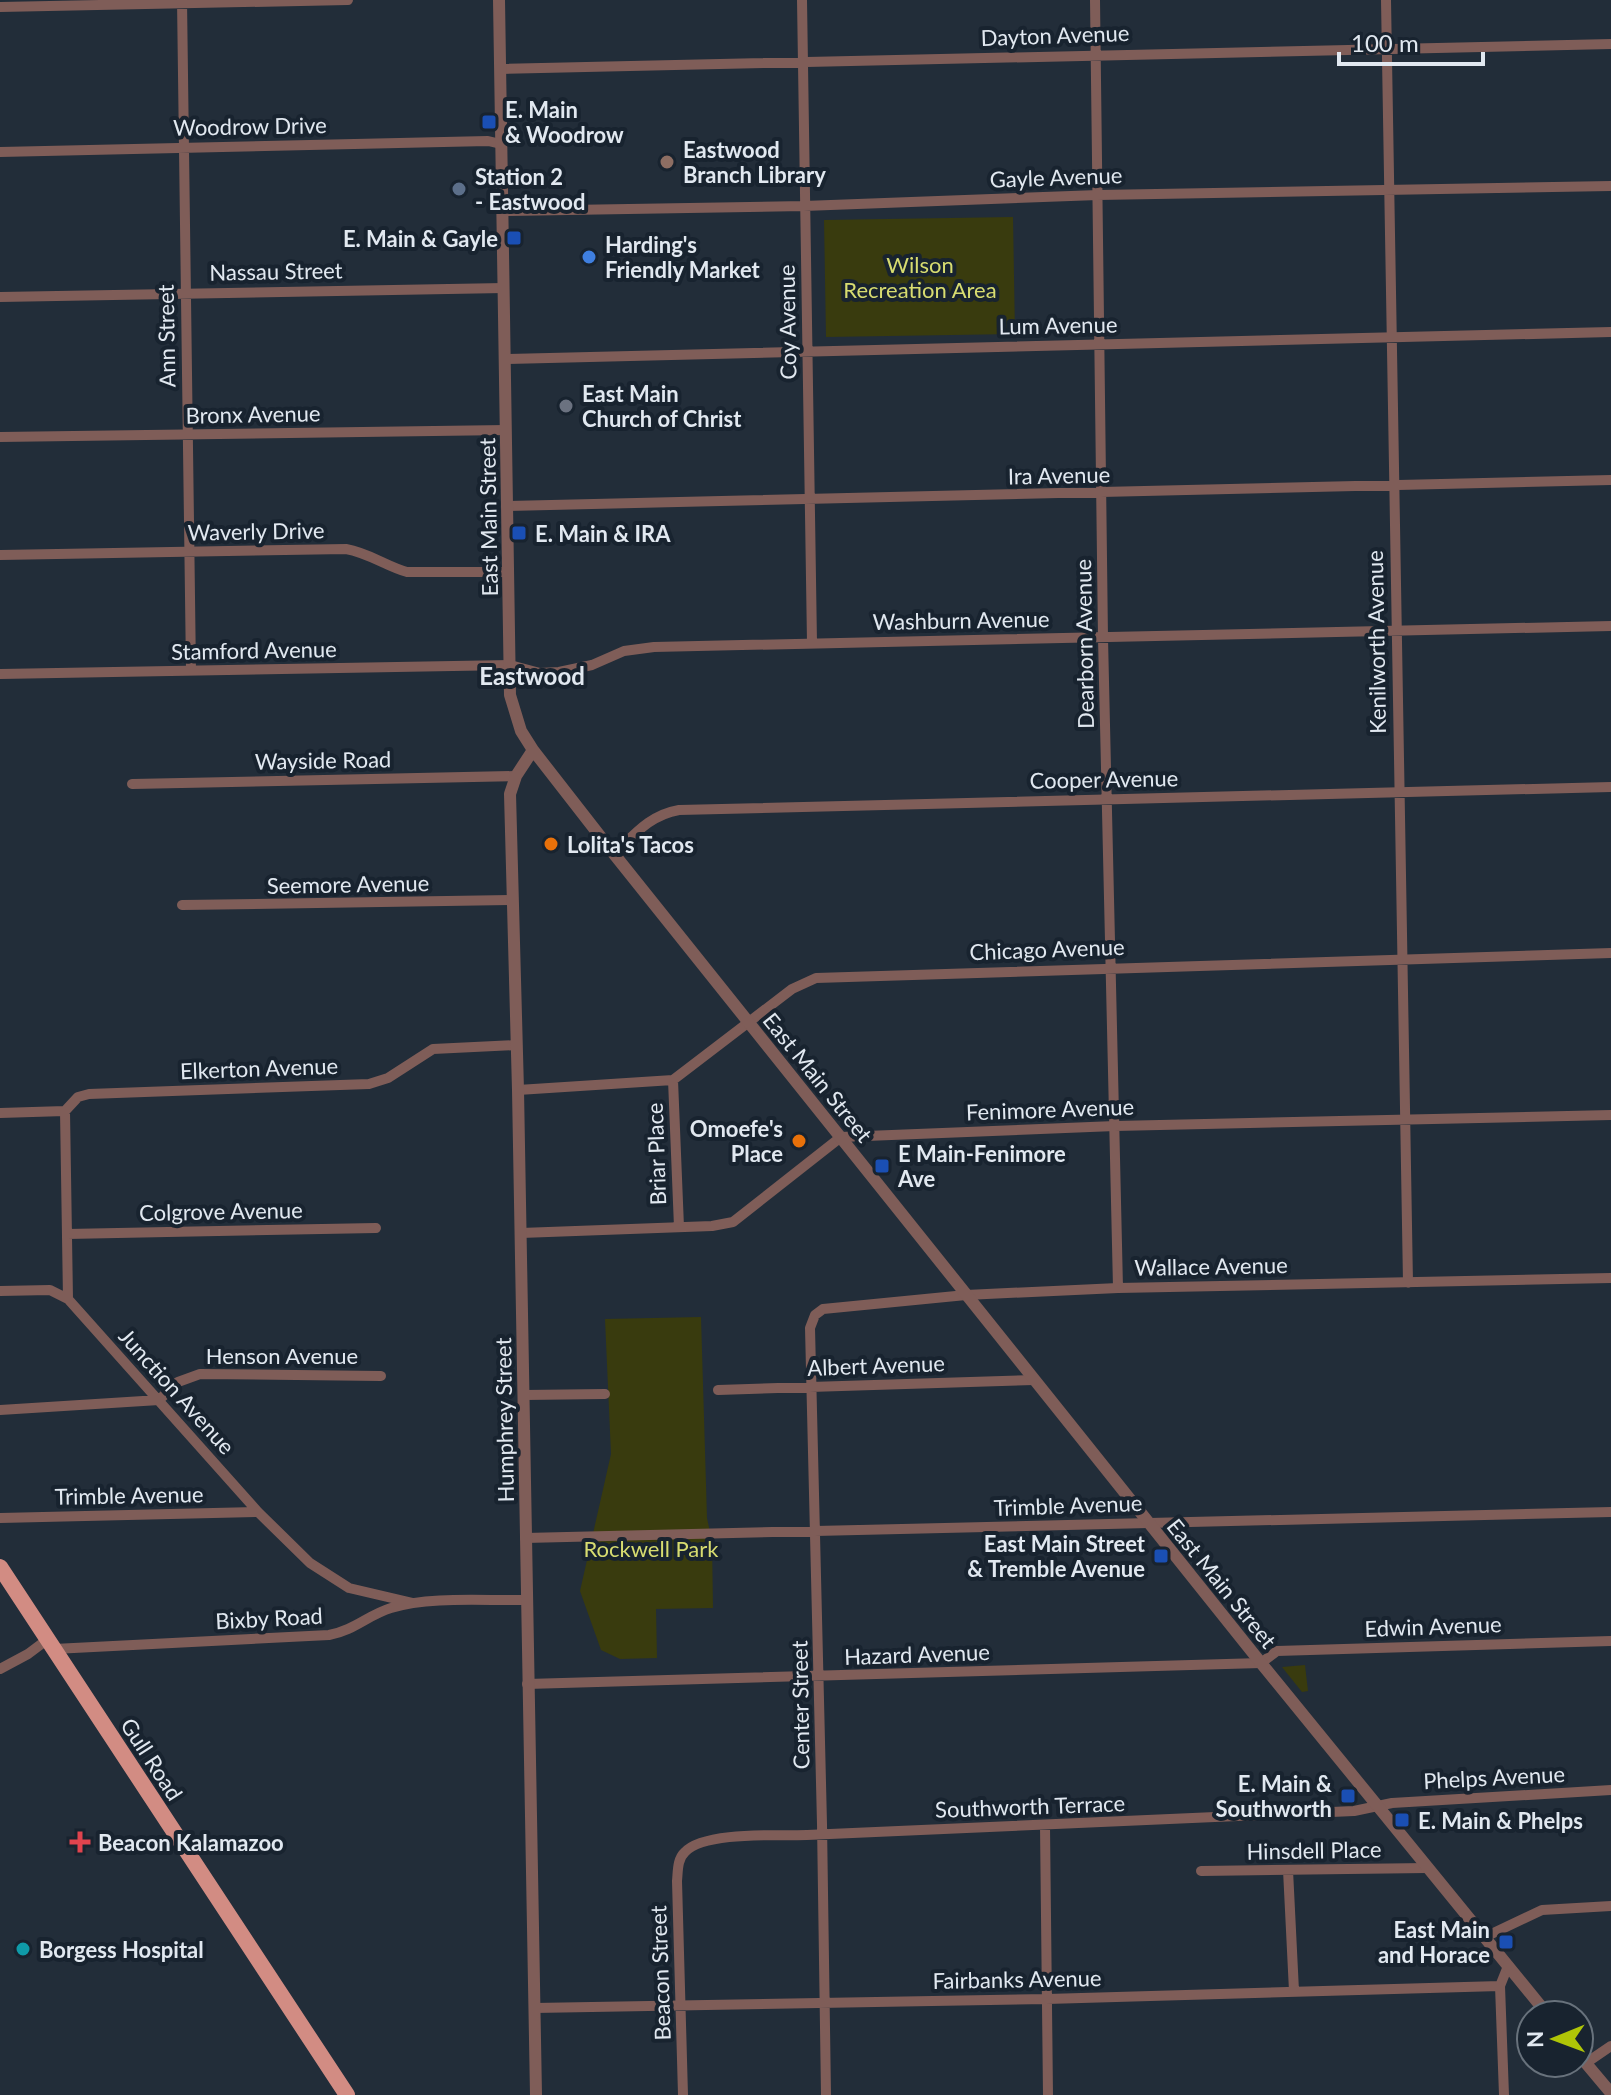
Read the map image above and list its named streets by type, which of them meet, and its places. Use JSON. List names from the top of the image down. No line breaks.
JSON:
{"streets":{"main road":["Gull Road"],"street":["Dayton Avenue","Woodrow Drive","Gayle Avenue","Nassau Street","Coy Avenue","Lum Avenue","Ann Street","Bronx Avenue","Ira Avenue","East Main Street","Waverly Drive","Washburn Avenue","Kenilworth Avenue","Dearborn Avenue","Stamford Avenue","Wayside Road","Cooper Avenue","Seemore Avenue","Chicago Avenue","Elkerton Avenue","Fenimore Avenue","Briar Place","Colgrove Avenue","Wallace Avenue","Henson Avenue","Albert Avenue","Junction Avenue","Humphrey Street","Trimble Avenue","Bixby Road","Edwin Avenue","Hazard Avenue","Center Street","Phelps Avenue","Southworth Terrace","Hinsdell Place","Beacon Street","Fairbanks Avenue"]},"crossings":[["Dayton Avenue","Coy Avenue"],["Dayton Avenue","East Main Street"],["Dayton Avenue","Kenilworth Avenue"],["Dayton Avenue","Dearborn Avenue"],["Woodrow Drive","Ann Street"],["Woodrow Drive","East Main Street"],["Gayle Avenue","Coy Avenue"],["Gayle Avenue","East Main Street"],["Gayle Avenue","Kenilworth Avenue"],["Gayle Avenue","Dearborn Avenue"],["Nassau Street","Ann Street"],["Nassau Street","East Main Street"],["Coy Avenue","Lum Avenue"],["Coy Avenue","Ira Avenue"],["Coy Avenue","Washburn Avenue"],["Lum Avenue","East Main Street"],["Lum Avenue","Kenilworth Avenue"],["Lum Avenue","Dearborn Avenue"],["Ann Street","Bronx Avenue"],["Ann Street","Waverly Drive"],["Ann Street","Stamford Avenue"],["Bronx Avenue","East Main Street"],["Ira Avenue","East Main Street"],["Ira Avenue","Kenilworth Avenue"],["Ira Avenue","Dearborn Avenue"],["East Main Street","Waverly Drive"],["East Main Street","Washburn Avenue"],["East Main Street","Stamford Avenue"],["East Main Street","Cooper Avenue"],["East Main Street","Chicago Avenue"],["East Main Street","Fenimore Avenue"],["East Main Street","Wallace Avenue"],["East Main Street","Albert Avenue"],["East Main Street","Humphrey Street"],["East Main Street","Trimble Avenue"],["East Main Street","Edwin Avenue"],["East Main Street","Hazard Avenue"],["East Main Street","Phelps Avenue"],["East Main Street","Southworth Terrace"],["East Main Street","Hinsdell Place"],["Washburn Avenue","Kenilworth Avenue"],["Washburn Avenue","Dearborn Avenue"],["Washburn Avenue","Stamford Avenue"],["Kenilworth Avenue","Cooper Avenue"],["Kenilworth Avenue","Chicago Avenue"],["Kenilworth Avenue","Fenimore Avenue"],["Kenilworth Avenue","Wallace Avenue"],["Dearborn Avenue","Cooper Avenue"],["Dearborn Avenue","Chicago Avenue"],["Dearborn Avenue","Fenimore Avenue"],["Dearborn Avenue","Wallace Avenue"],["Wayside Road","Humphrey Street"],["Seemore Avenue","Humphrey Street"],["Chicago Avenue","Briar Place"],["Elkerton Avenue","Humphrey Street"],["Wallace Avenue","Center Street"],["Henson Avenue","Junction Avenue"],["Albert Avenue","Center Street"],["Junction Avenue","Trimble Avenue"],["Junction Avenue","Bixby Road"],["Humphrey Street","Trimble Avenue"],["Humphrey Street","Bixby Road"],["Humphrey Street","Hazard Avenue"],["Humphrey Street","Fairbanks Avenue"],["Trimble Avenue","Center Street"],["Bixby Road","Gull Road"],["Edwin Avenue","Hazard Avenue"],["Hazard Avenue","Center Street"],["Center Street","Southworth Terrace"],["Center Street","Fairbanks Avenue"],["Phelps Avenue","Southworth Terrace"],["Southworth Terrace","Beacon Street"],["Beacon Street","Fairbanks Avenue"]],"districts":["Eastwood"],"parks":["Wilson Recreation Area","Rockwell Park"],"places":{"transit":["E. Main & Woodrow","E. Main & Gayle","E. Main & IRA","E Main-Fenimore Ave","East Main Street & Tremble Avenue","E. Main & Southworth","E. Main & Phelps","East Main and Horace"],"other":["Eastwood Branch Library","Station 2 - Eastwood","Harding's Friendly Market","East Main Church of Christ","Lolita's Tacos","Omoefe's Place","Borgess Hospital"],"health":["Beacon Kalamazoo"]},"scale_bar":"100 m","north":"left"}
